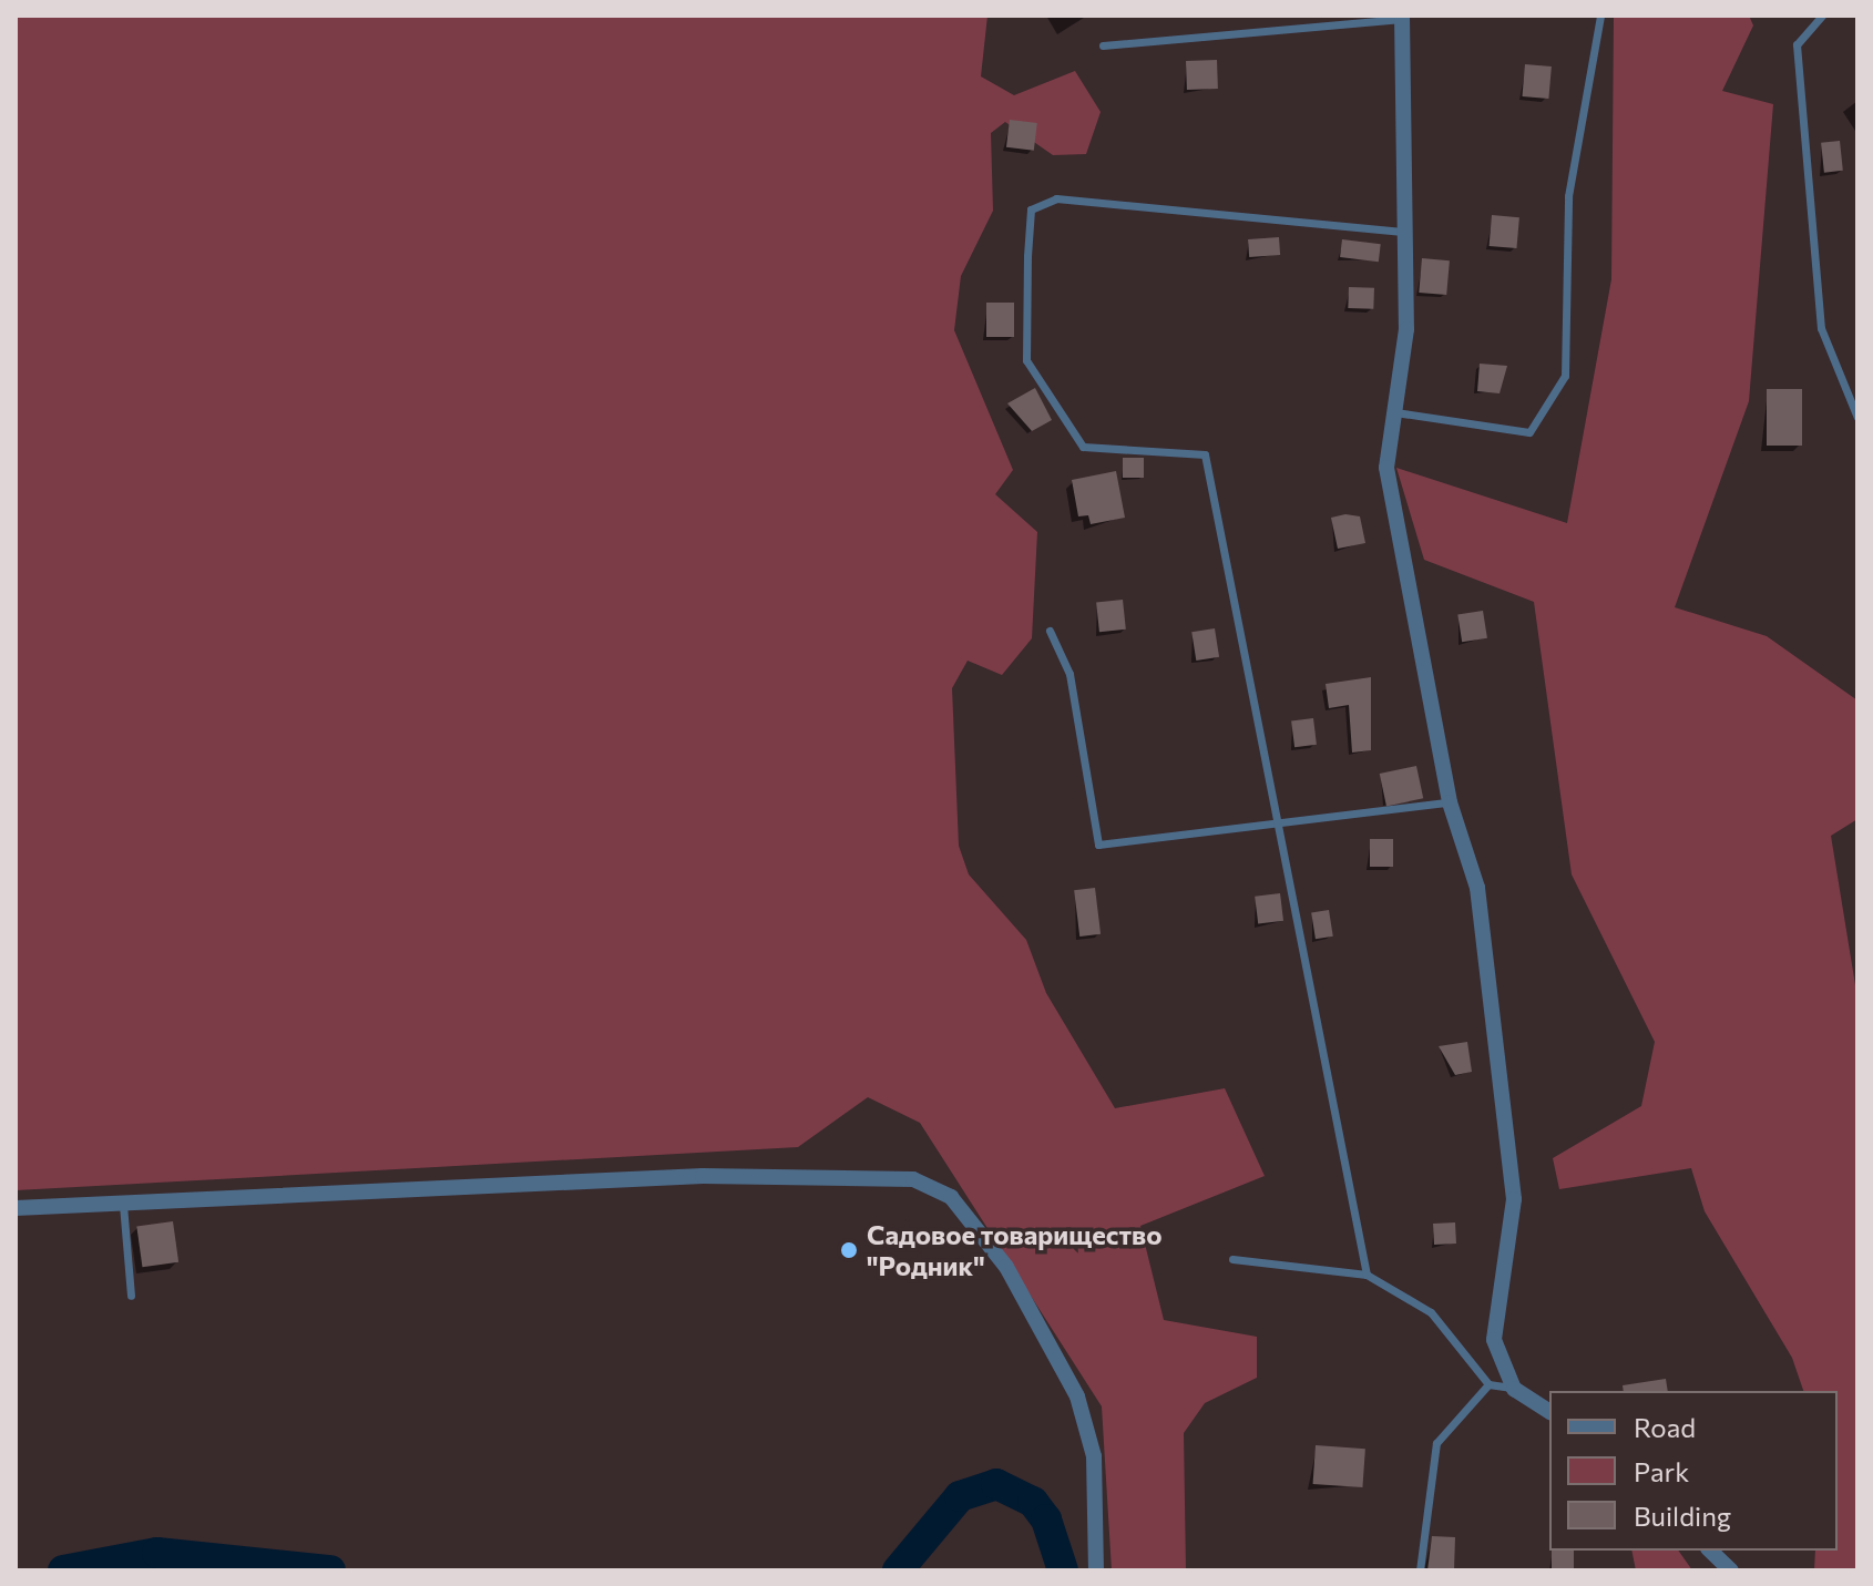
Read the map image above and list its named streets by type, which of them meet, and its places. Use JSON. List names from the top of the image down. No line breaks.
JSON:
{"places":["Садовое товарищество \"Родник\""],"legend":["Road","Park","Building"]}
